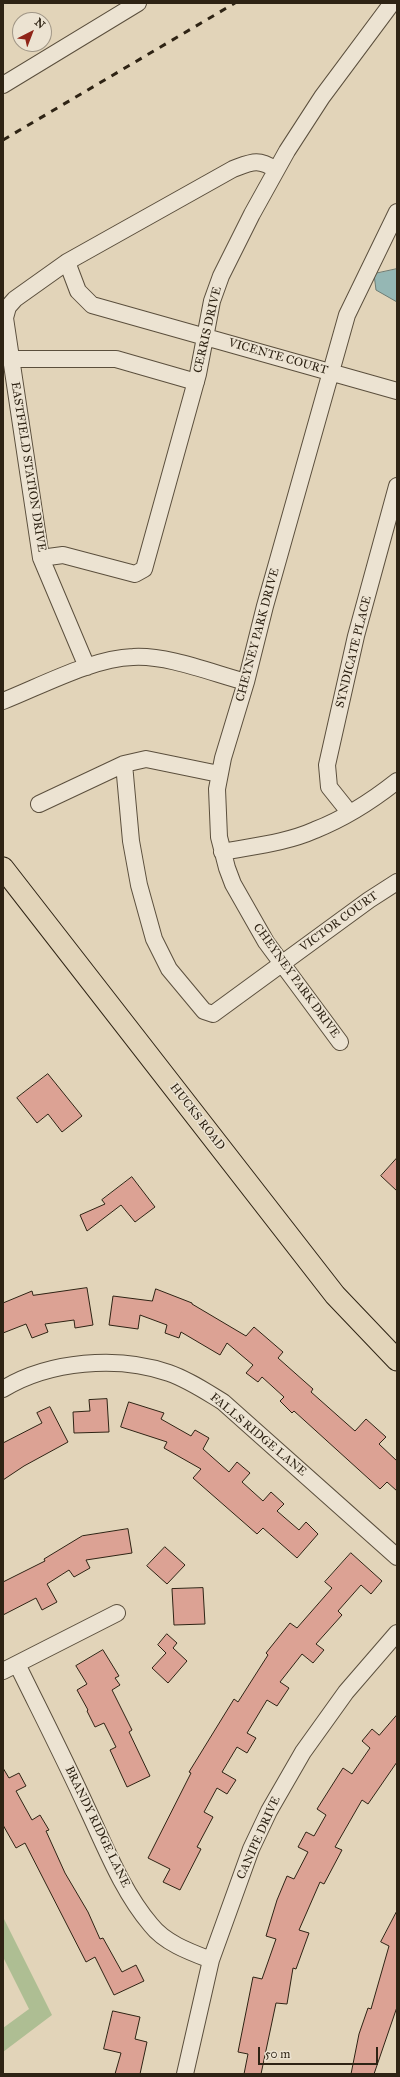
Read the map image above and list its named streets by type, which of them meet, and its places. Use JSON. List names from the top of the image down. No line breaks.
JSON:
{"streets":{"main road":["HUCKS ROAD"],"street":["CERRIS DRIVE","VICENTE COURT","EASTFIELD STATION DRIVE","CHEYNEY PARK DRIVE","SYNDICATE PLACE","VICTOR COURT","FALLS RIDGE LANE","BRANDY RIDGE LANE","CANIPE DRIVE"]},"crossings":[["CERRIS DRIVE","VICENTE COURT"],["CERRIS DRIVE","EASTFIELD STATION DRIVE"],["VICENTE COURT","EASTFIELD STATION DRIVE"],["VICENTE COURT","CHEYNEY PARK DRIVE"],["CHEYNEY PARK DRIVE","VICTOR COURT"],["BRANDY RIDGE LANE","CANIPE DRIVE"]],"scale_bar":"50 m","north":"top right"}
